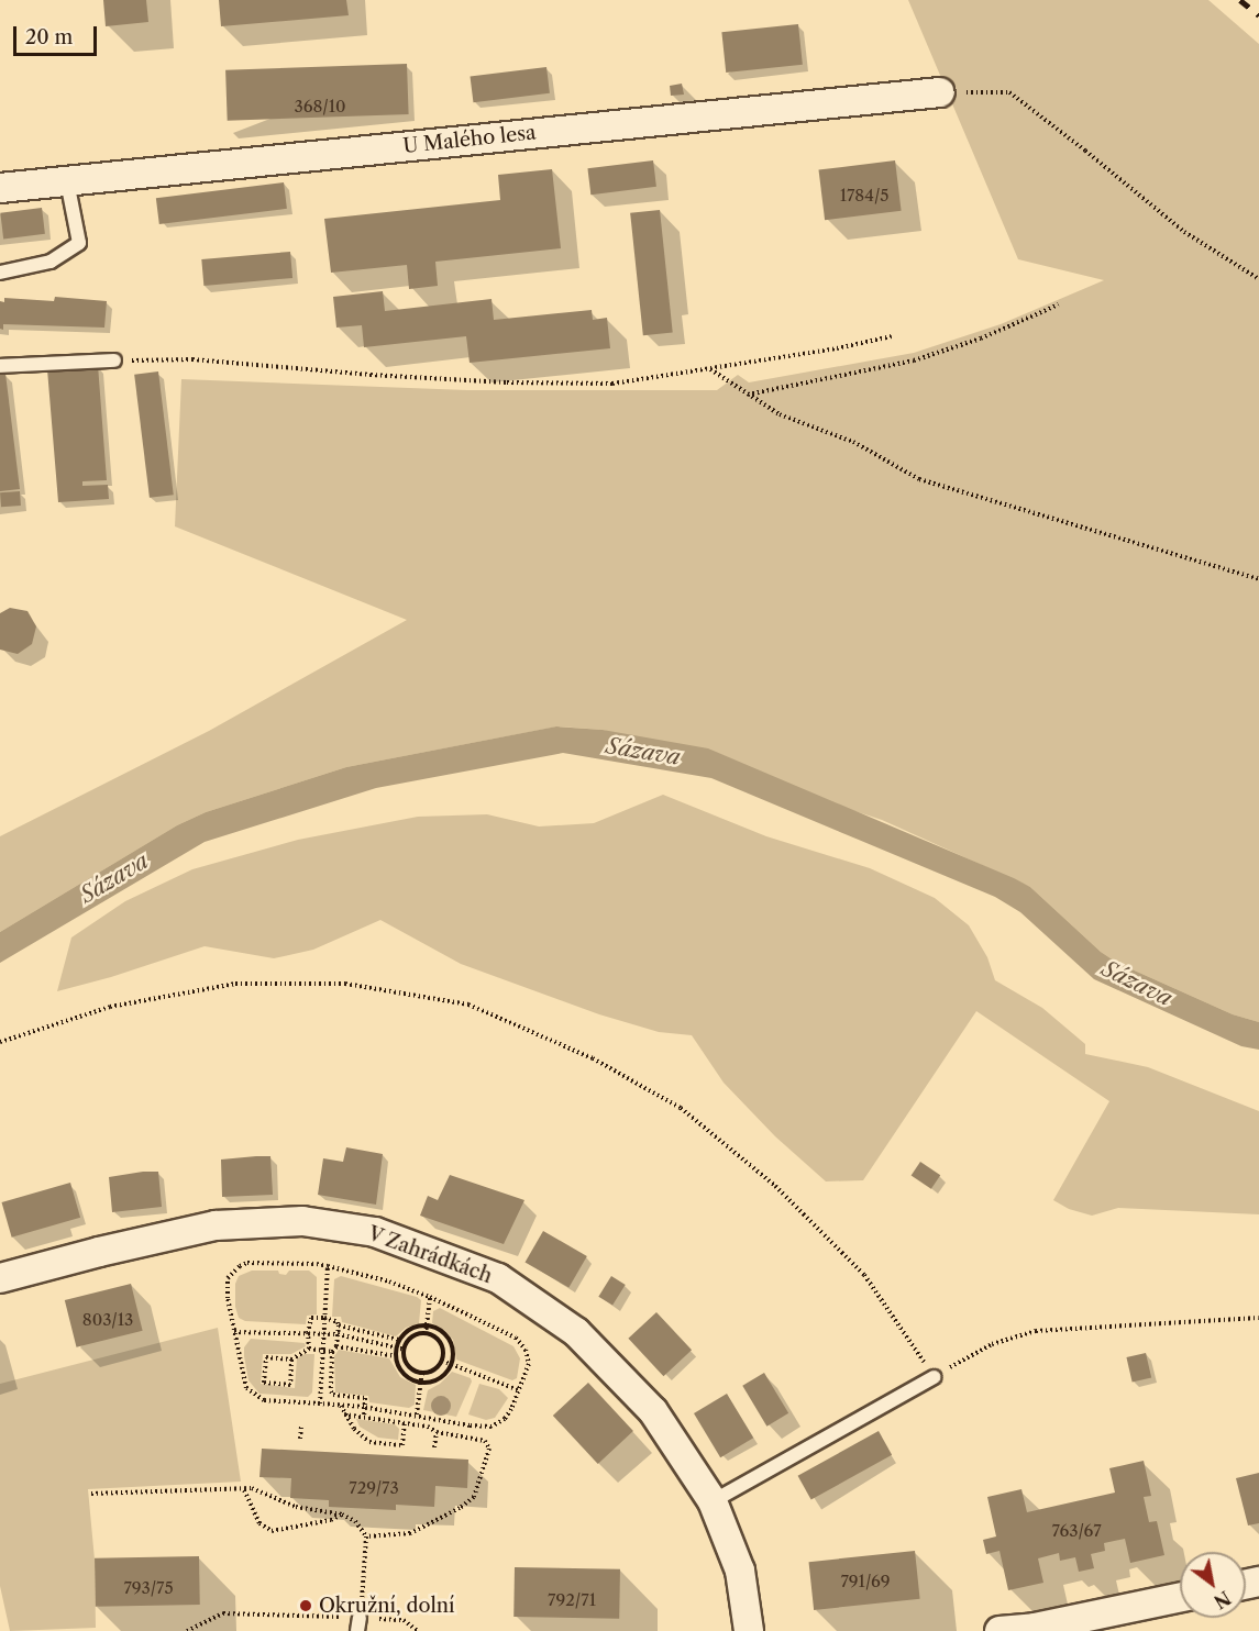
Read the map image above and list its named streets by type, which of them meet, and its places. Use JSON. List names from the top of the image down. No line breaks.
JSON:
{"streets":{"street":["U Malého lesa","V Zahrádkách"]},"water":["Sázava"],"places":["Okružní, dolní"],"house_numbers":["368/10","1784/5","803/13","729/73","763/67","791/69","793/75","792/71"],"scale_bar":"20 m","north":"bottom right"}
